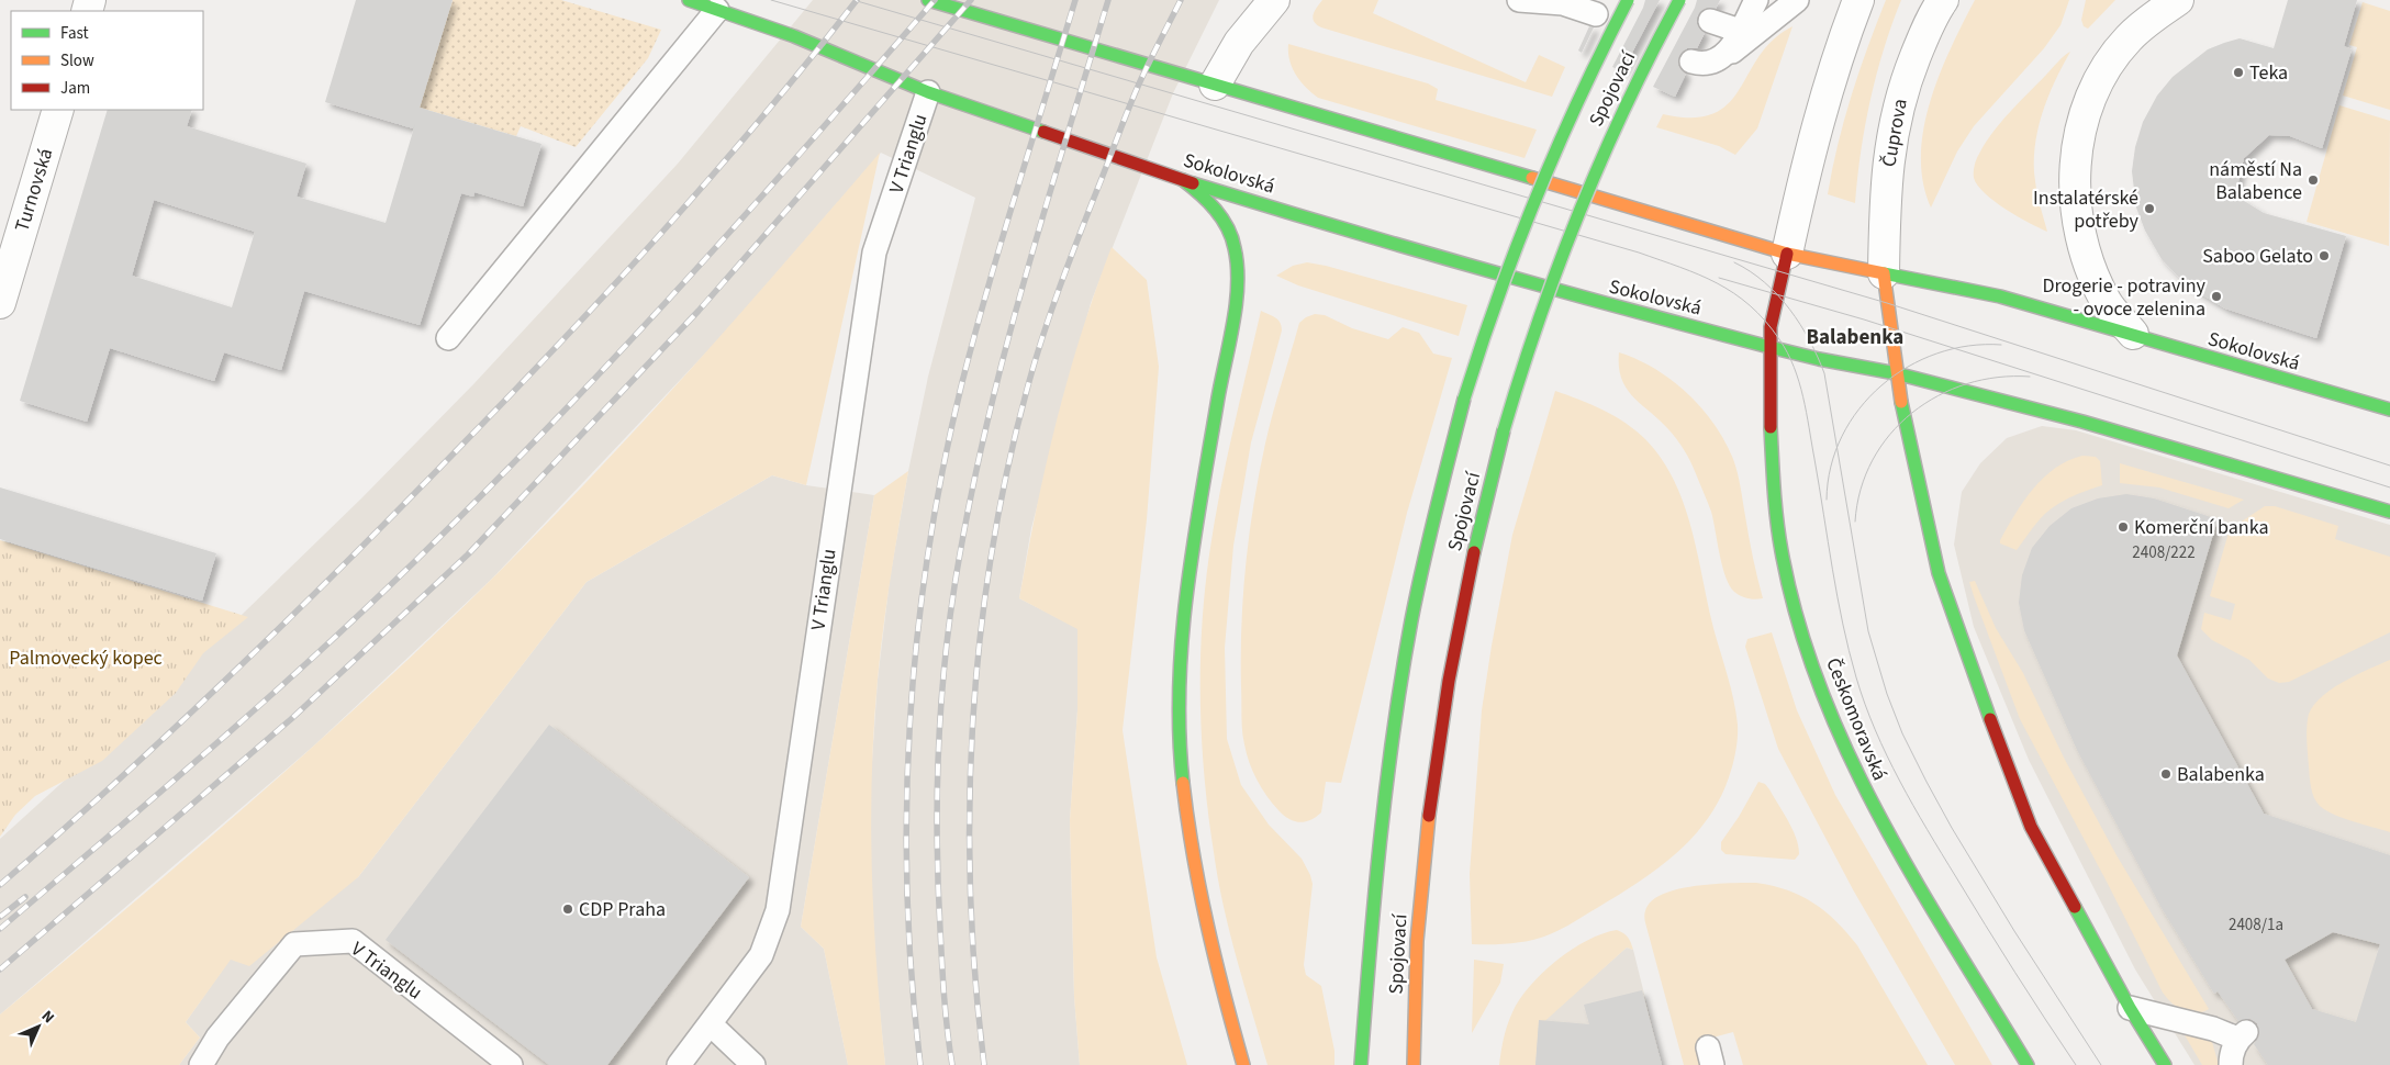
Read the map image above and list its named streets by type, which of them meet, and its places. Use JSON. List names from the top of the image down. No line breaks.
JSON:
{"streets":{"main road":["Spojovací","Sokolovská","Českomoravská"],"street":["Čuprova","Turnovská"],"lane":["V Trianglu"]},"crossings":[["Čuprova","Sokolovská"],["V Trianglu","Sokolovská"],["Sokolovská","Českomoravská"]],"districts":["Balabenka"],"parks":["Palmovecký kopec"],"places":["Teka","náměstí Na Balabence","Instalatérské potřeby","Saboo Gelato","Drogerie - potraviny - ovoce zelenina","Komerční banka","Balabenka","CDP Praha"],"house_numbers":["2408/222","2408/1a"],"legend":["Fast","Slow","Jam"],"north":"top right"}
